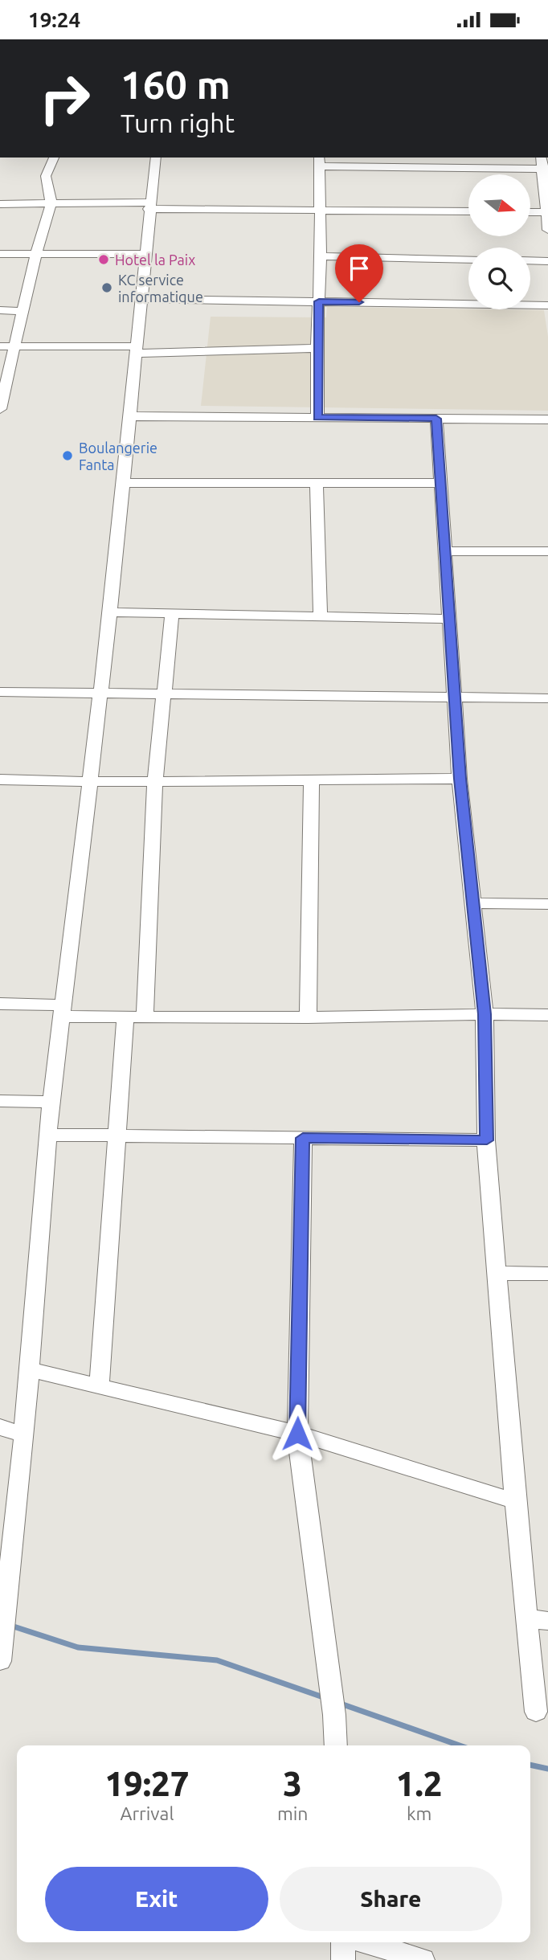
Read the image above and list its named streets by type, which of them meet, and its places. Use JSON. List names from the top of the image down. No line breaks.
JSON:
{"places":["Hotel la Paix","KC service informatique","Boulangerie Fanta"],"north":"right","page":{"status":"19:24","turn":["160 m","Turn right"],"eta":["19:27","Arrival","3","min","1.2","km"],"buttons":["Exit","Share"]}}
